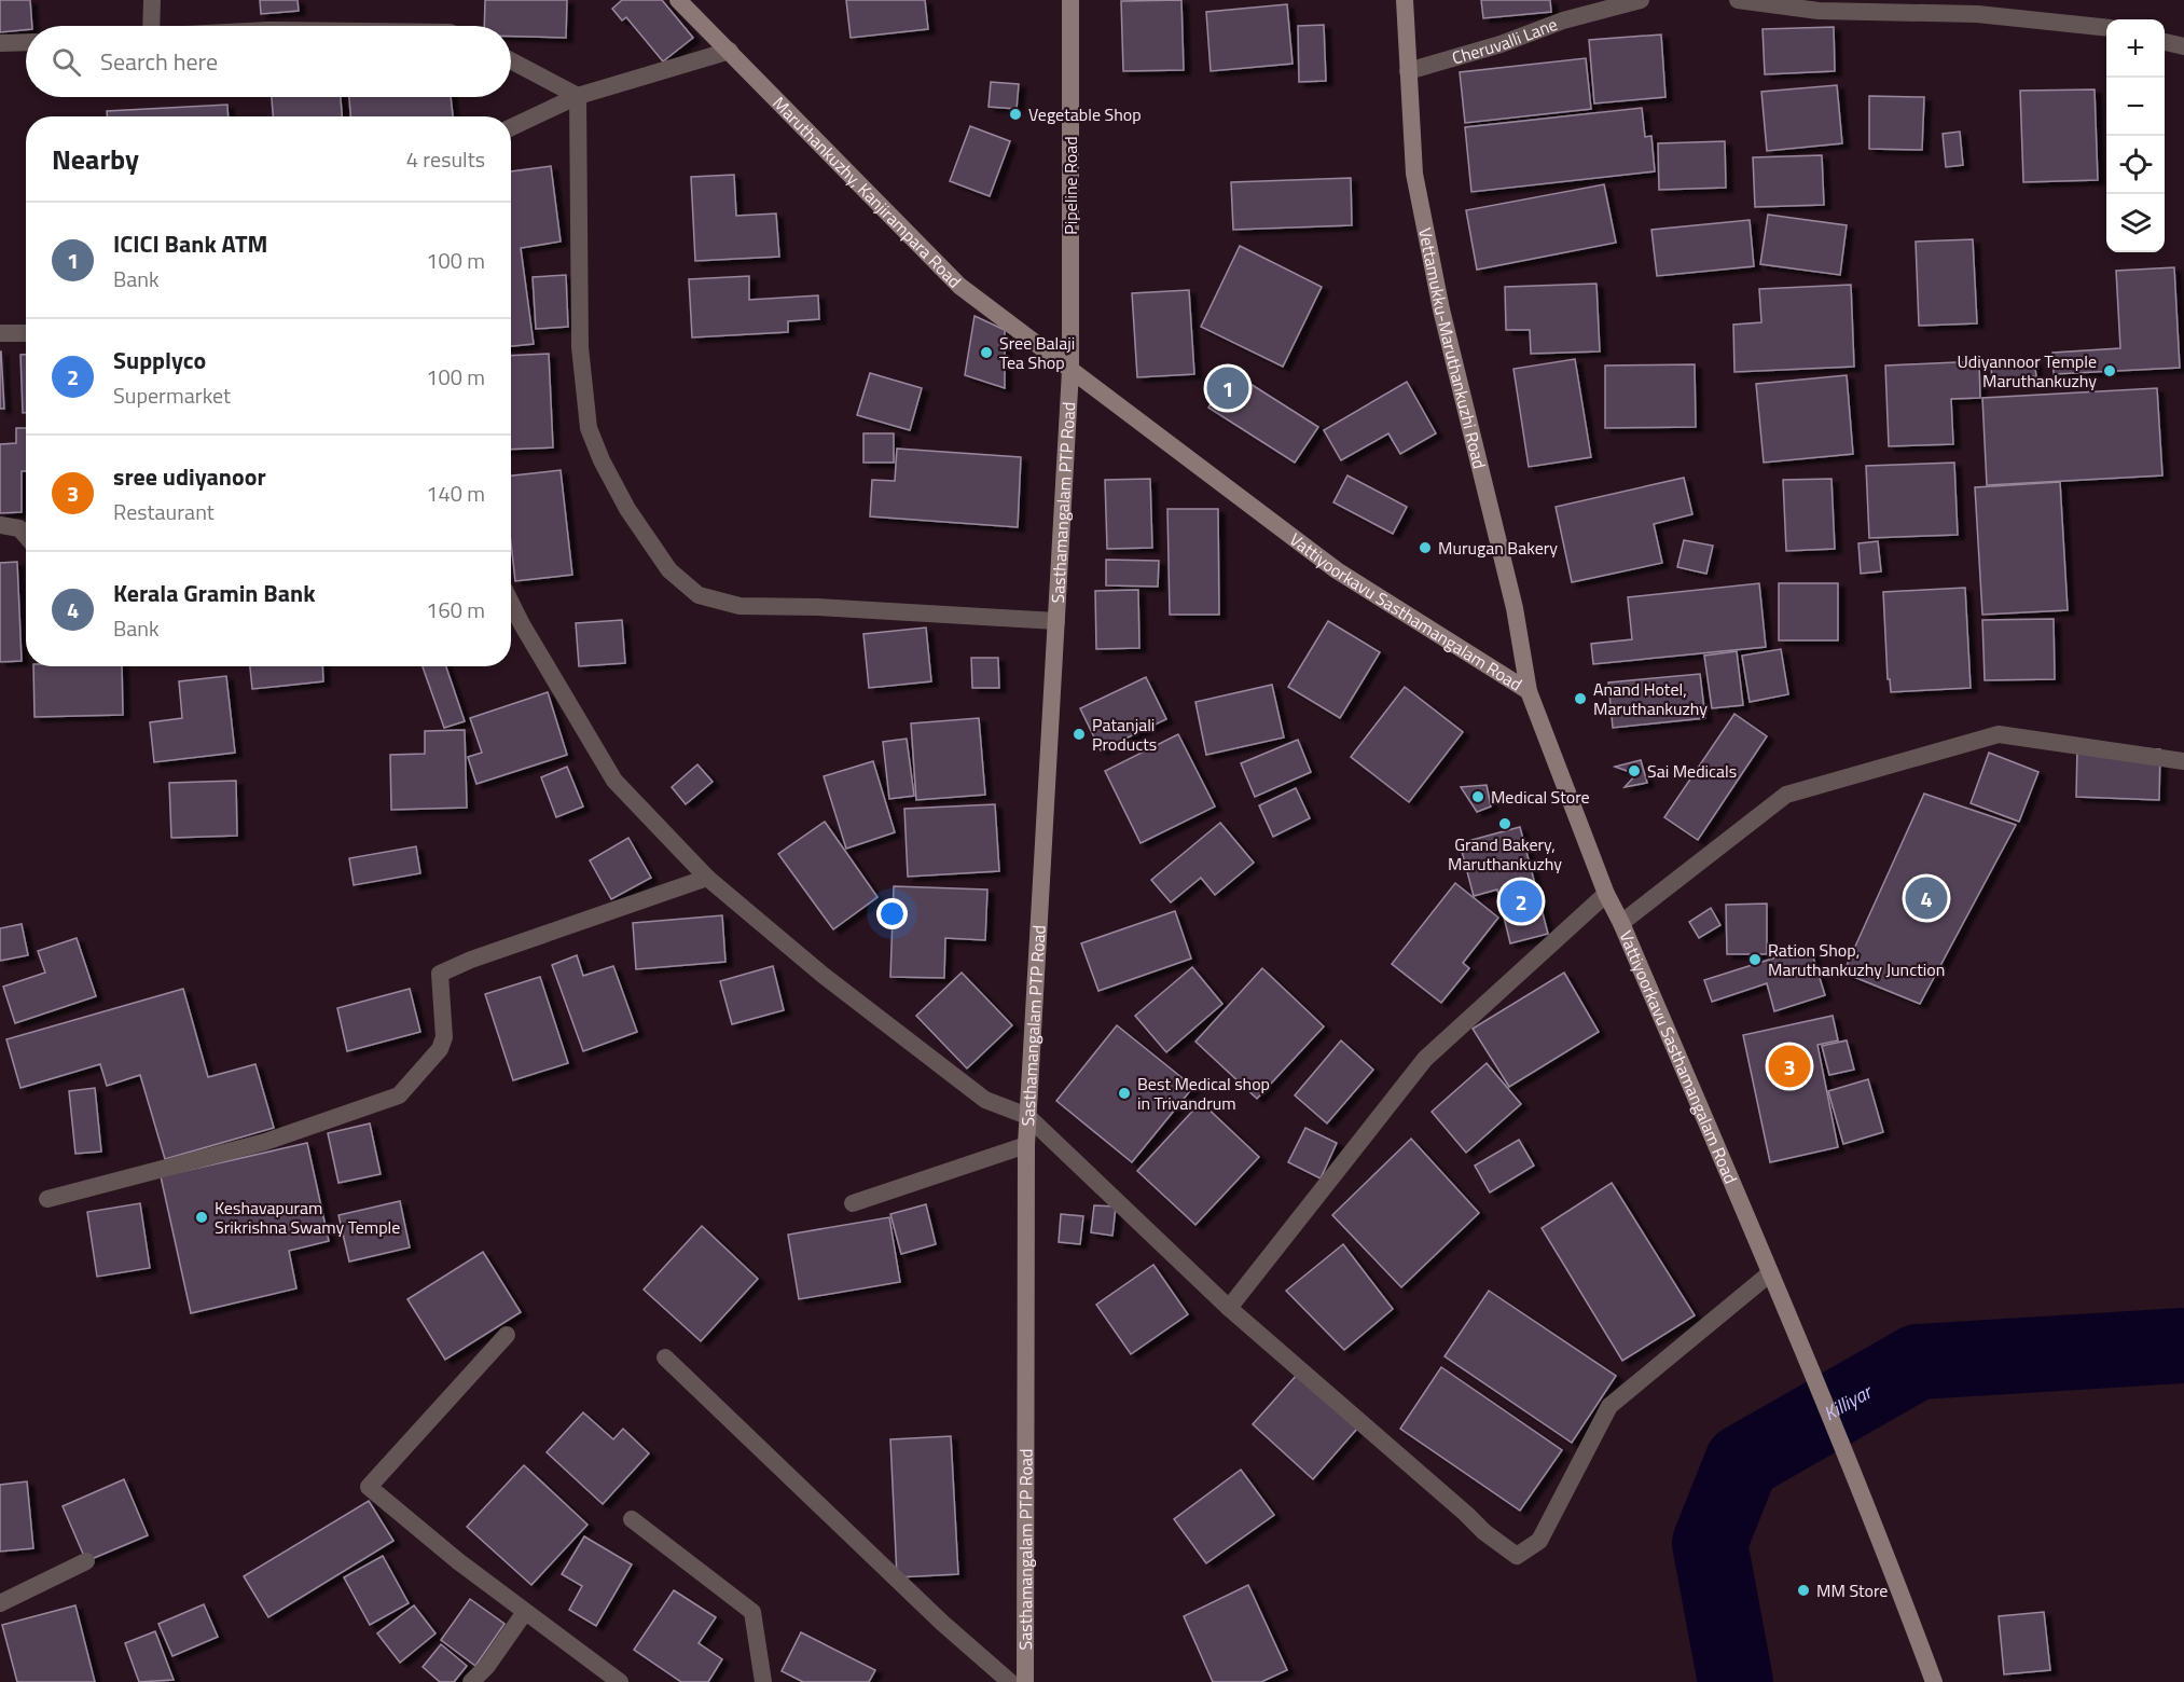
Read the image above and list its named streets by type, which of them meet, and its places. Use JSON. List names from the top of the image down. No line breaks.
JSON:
{"streets":{"main road":["Pipeline Road","Maruthankuzhy, Kanjirampara Road","Vettamukku-Maruthankuzhi Road","Sasthamangalam PTP Road","Vattiyoorkavu Sasthamangalam Road"],"street":["Cheruvalli Lane"]},"crossings":[["Cheruvalli Lane","Vettamukku-Maruthankuzhi Road"],["Pipeline Road","Maruthankuzhy, Kanjirampara Road"],["Pipeline Road","Sasthamangalam PTP Road"],["Pipeline Road","Vattiyoorkavu Sasthamangalam Road"],["Maruthankuzhy, Kanjirampara Road","Sasthamangalam PTP Road"],["Maruthankuzhy, Kanjirampara Road","Vattiyoorkavu Sasthamangalam Road"],["Vettamukku-Maruthankuzhi Road","Vattiyoorkavu Sasthamangalam Road"],["Sasthamangalam PTP Road","Vattiyoorkavu Sasthamangalam Road"]],"water":["Killiyar"],"places":["Vegetable Shop","Sree Balaji Tea Shop","Udiyannoor Temple Maruthankuzhy","Murugan Bakery","Anand Hotel, Maruthankuzhy","Patanjali Products","Sai Medicals","Medical Store","Grand Bakery, Maruthankuzhy","Ration Shop, Maruthankuzhy Junction","Best Medical shop in Trivandrum","Keshavapuram Srikrishna Swamy Temple","MM Store"],"page":{"map_buttons":["+","−"],"search":"Search here","heading":["Nearby","4 results"],"list":[{"mark":"1","name":"ICICI Bank ATM","note":"Bank","value":"100 m"},{"mark":"2","name":"Supplyco","note":"Supermarket","value":"100 m"},{"mark":"3","name":"sree udiyanoor","note":"Restaurant","value":"140 m"},{"mark":"4","name":"Kerala Gramin Bank","note":"Bank","value":"160 m"}],"pins":["1","4","2","3"]}}
